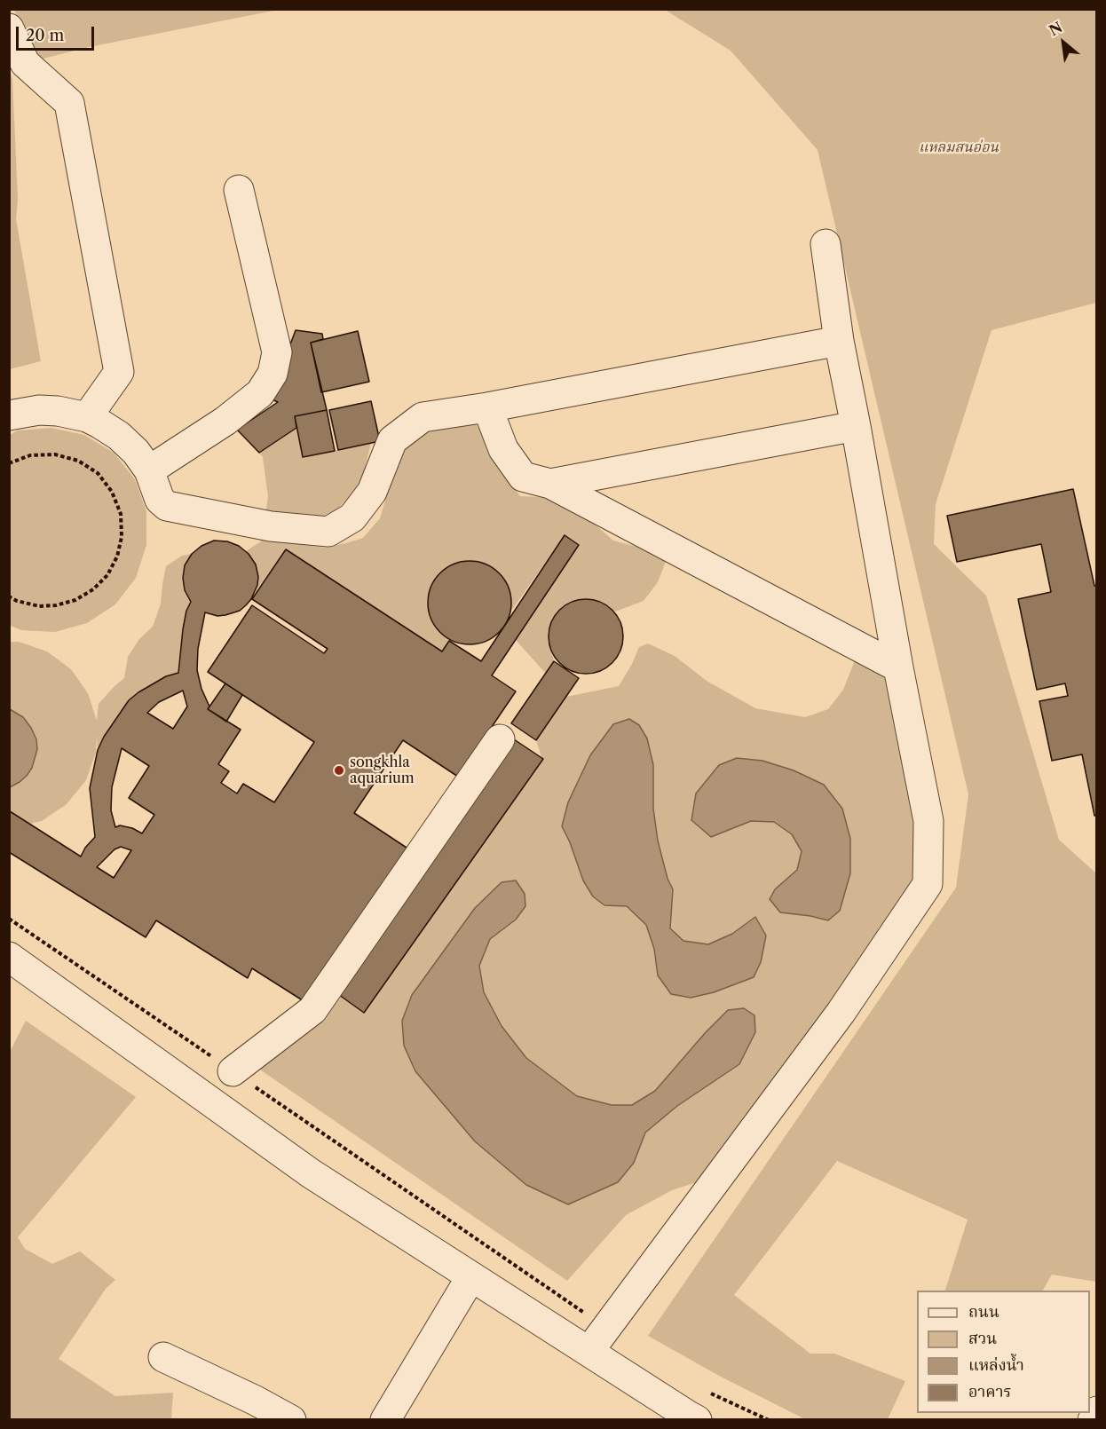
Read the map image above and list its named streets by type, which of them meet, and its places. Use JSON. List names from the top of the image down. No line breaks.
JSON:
{"parks":["แหลมสนอ่อน"],"places":["songkhla aquarium"],"legend":["ถนน","สวน","แหล่งน้ำ","อาคาร"],"scale_bar":"20 m","north":"top left"}
